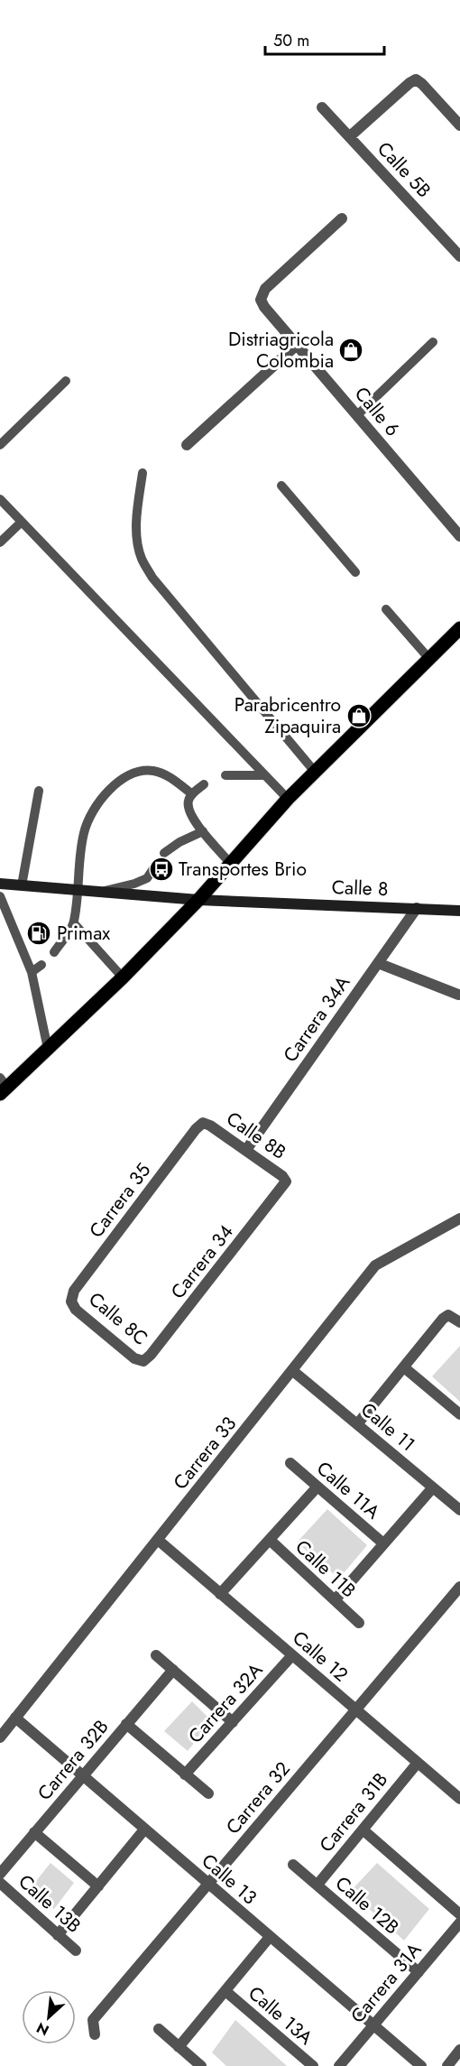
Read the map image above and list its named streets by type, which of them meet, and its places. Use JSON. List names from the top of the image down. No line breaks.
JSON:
{"streets":{"main road":["Calle 8"],"street":["Calle 5B","Calle 6","Carrera 34A","Calle 8B","Carrera 35","Carrera 34","Calle 8C","Calle 11","Carrera 33","Calle 11A","Calle 11B","Calle 12","Carrera 32A","Carrera 32B","Carrera 32","Carrera 31B","Calle 13","Calle 13B","Calle 12B","Carrera 31A","Calle 13A"]},"crossings":[["Calle 8","Carrera 34A"],["Carrera 34A","Calle 8B"],["Calle 8B","Carrera 35"],["Calle 8B","Carrera 34"],["Carrera 35","Calle 8C"],["Carrera 34","Calle 8C"],["Calle 11","Carrera 33"],["Carrera 33","Calle 12"],["Carrera 33","Calle 13"],["Calle 12","Carrera 32A"],["Calle 12","Carrera 32"],["Calle 12","Carrera 31B"],["Carrera 32B","Calle 13"],["Carrera 32","Calle 13"],["Carrera 31B","Calle 12B"],["Calle 13","Carrera 31A"],["Calle 12B","Carrera 31A"]],"places":{"shop":["Distriagricola Colombia","Parabricentro Zipaquira"],"bus stop":["Transportes Brio"],"fuel station":["Primax"]},"scale_bar":"50 m","north":"bottom left"}
